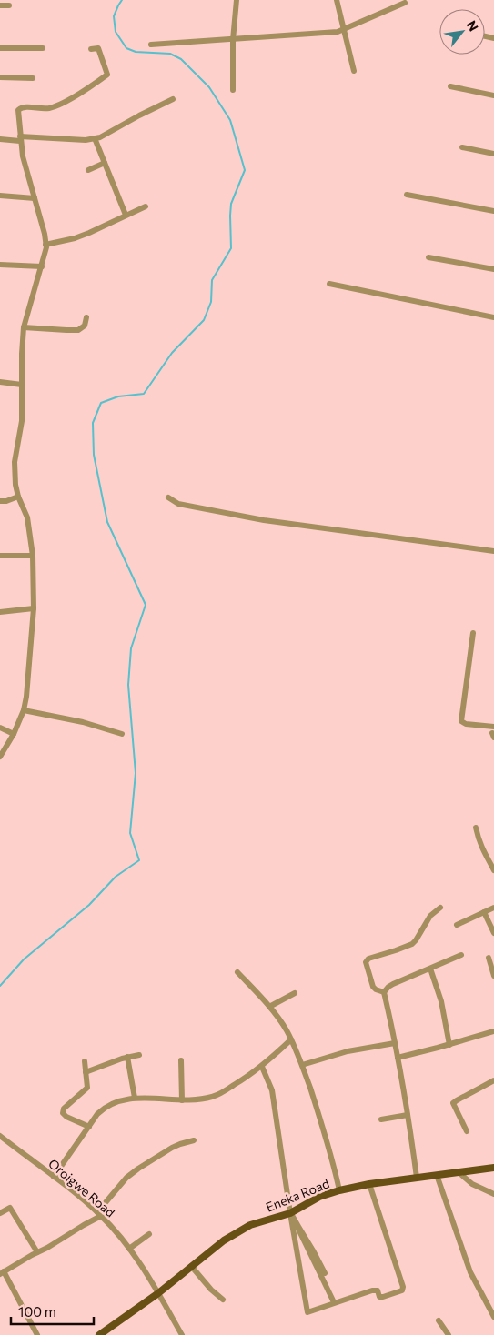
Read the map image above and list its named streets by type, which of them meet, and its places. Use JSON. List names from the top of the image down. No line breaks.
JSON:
{"streets":{"main road":["Eneka Road"],"street":["Oroigwe Road"]},"crossings":[["Oroigwe Road","Eneka Road"]],"scale_bar":"100 m","north":"top right"}
